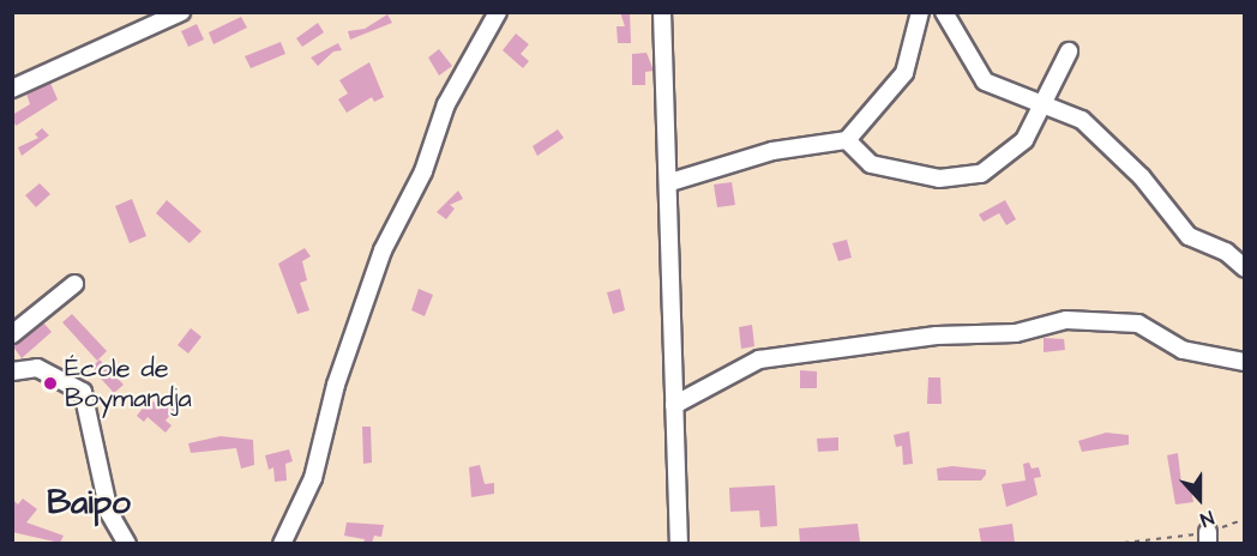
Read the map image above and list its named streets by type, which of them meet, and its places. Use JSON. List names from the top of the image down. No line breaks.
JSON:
{"districts":["Baipo"],"places":["École de Boymandja"],"north":"bottom"}
